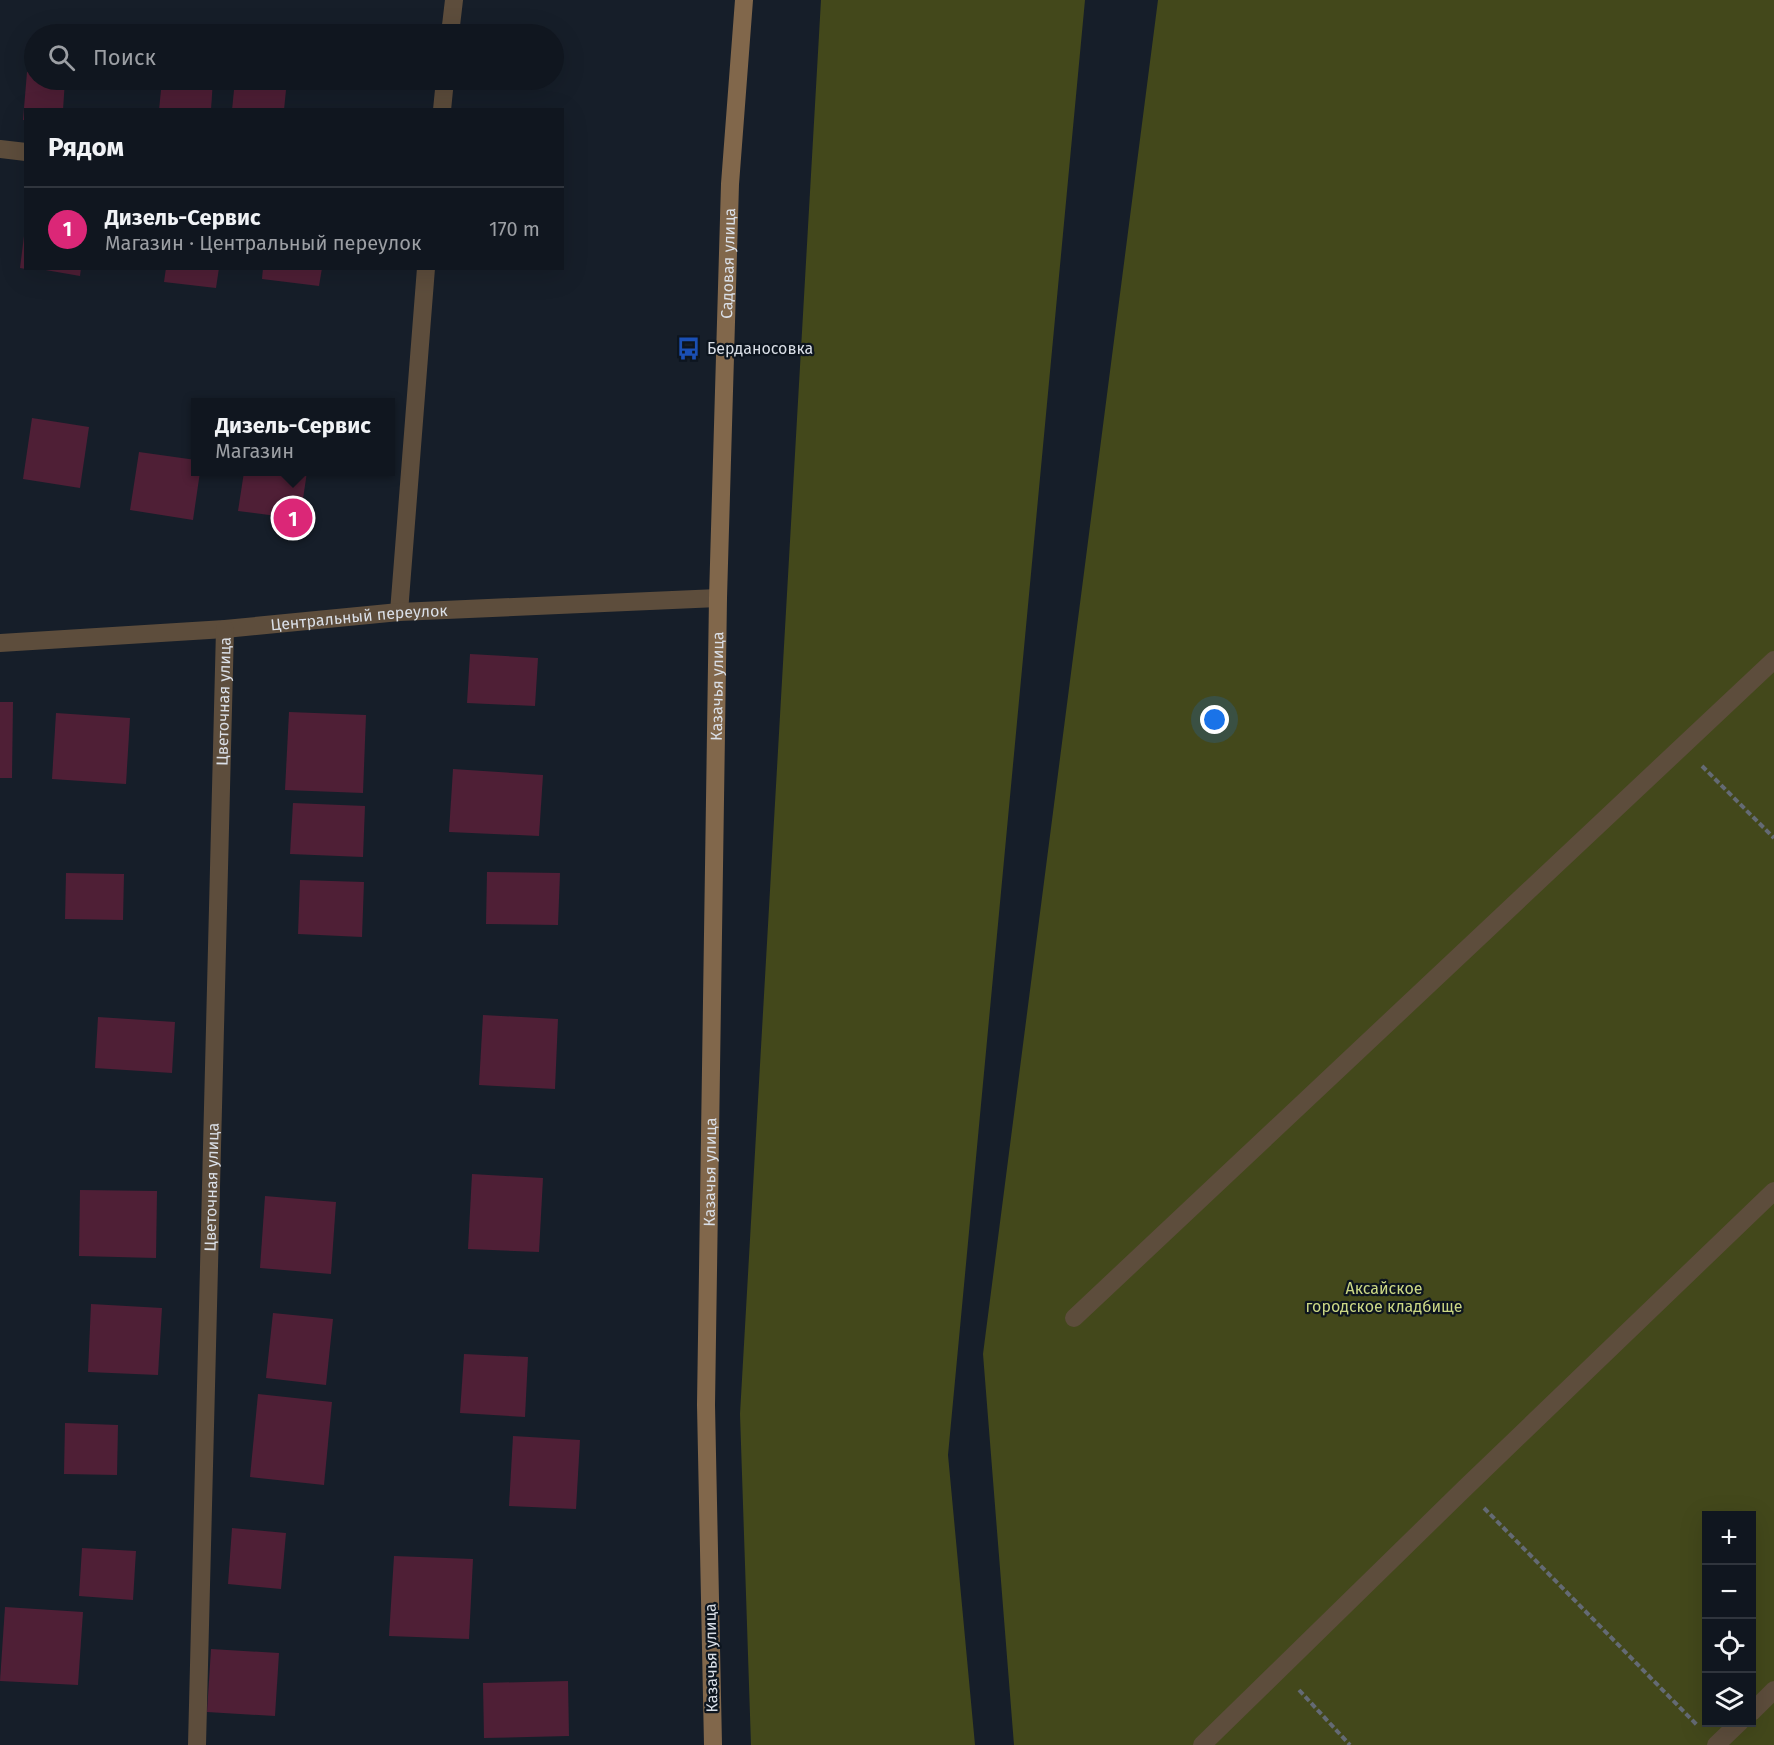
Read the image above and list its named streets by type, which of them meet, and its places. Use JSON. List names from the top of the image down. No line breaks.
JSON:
{"streets":{"main road":["Садовая улица","Казачья улица"],"street":["Центральный переулок","Цветочная улица"]},"crossings":[["Садовая улица","Центральный переулок"],["Садовая улица","Казачья улица"],["Центральный переулок","Казачья улица"],["Центральный переулок","Цветочная улица"]],"parks":["Аксайское городское кладбище"],"places":{"bus stop":["Берданосовка"]},"page":{"search":"Поиск","heading":"Рядом","list":[{"mark":"1","name":"Дизель-Сервис","note":"Магазин · Центральный переулок","value":"170 m"}],"popup":["Дизель-Сервис","Магазин"],"pins":"1","map_buttons":["+","−"]}}
